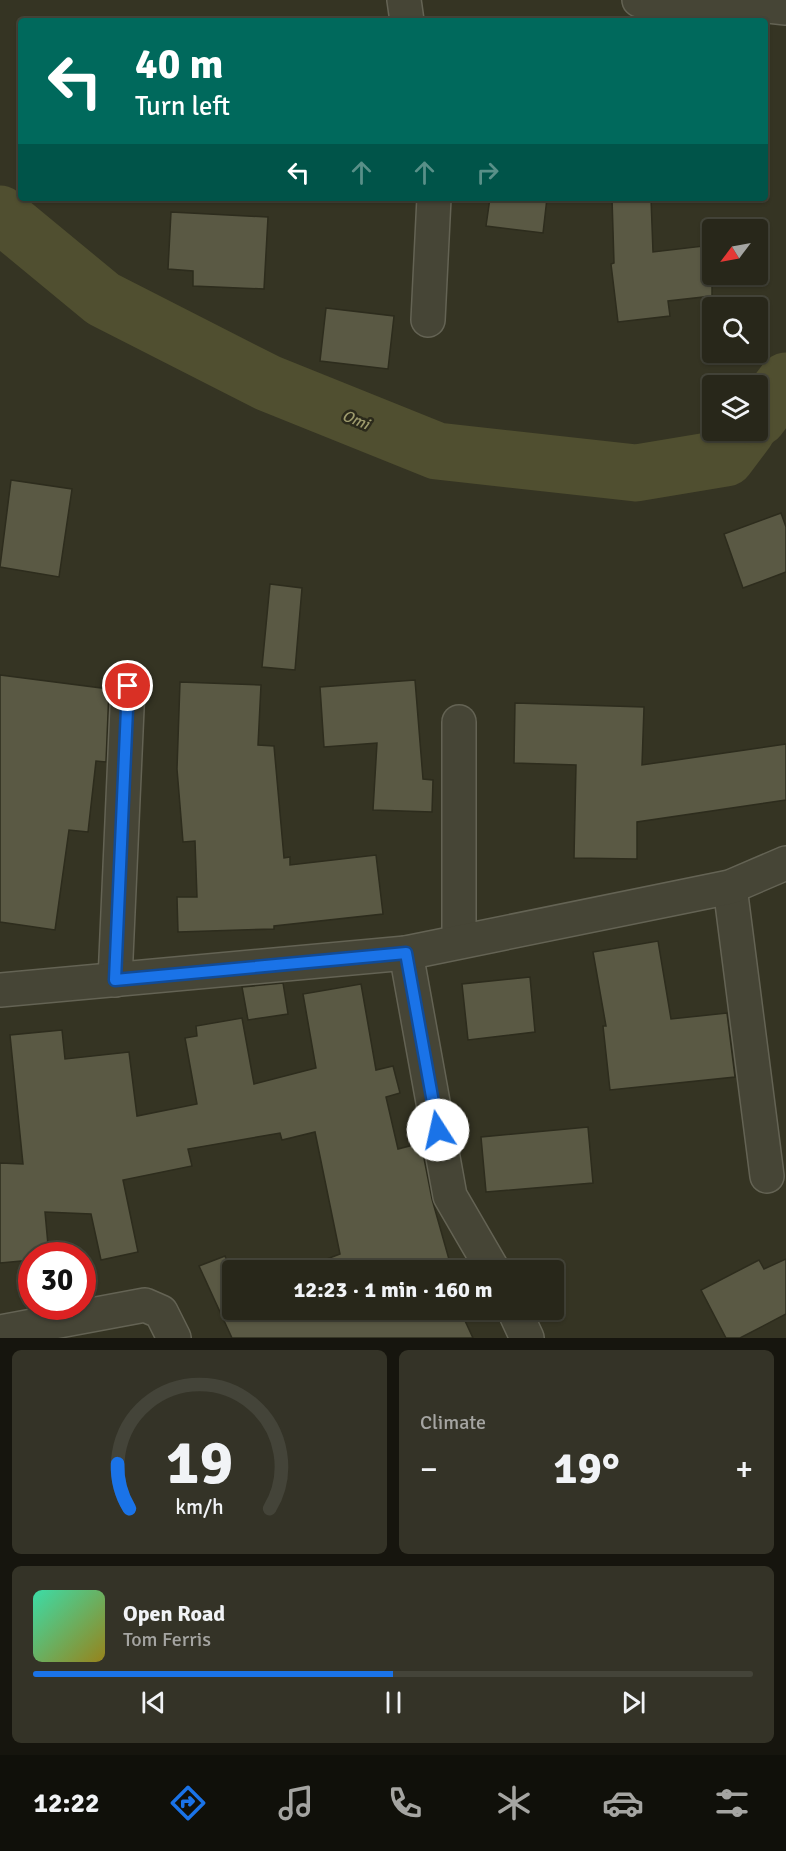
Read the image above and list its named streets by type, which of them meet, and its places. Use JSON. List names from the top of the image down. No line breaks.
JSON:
{"water":["Omi"],"north":"bottom left","page":{"turn":["40 m","Turn left"],"limit":"30","trip":"12:23 · 1 min · 160 m","tile":"Climate","heat":["−","19°","+"],"song":["Open Road","Tom Ferris"],"tabs":"12:22","gauge":["19","km/h"]}}
